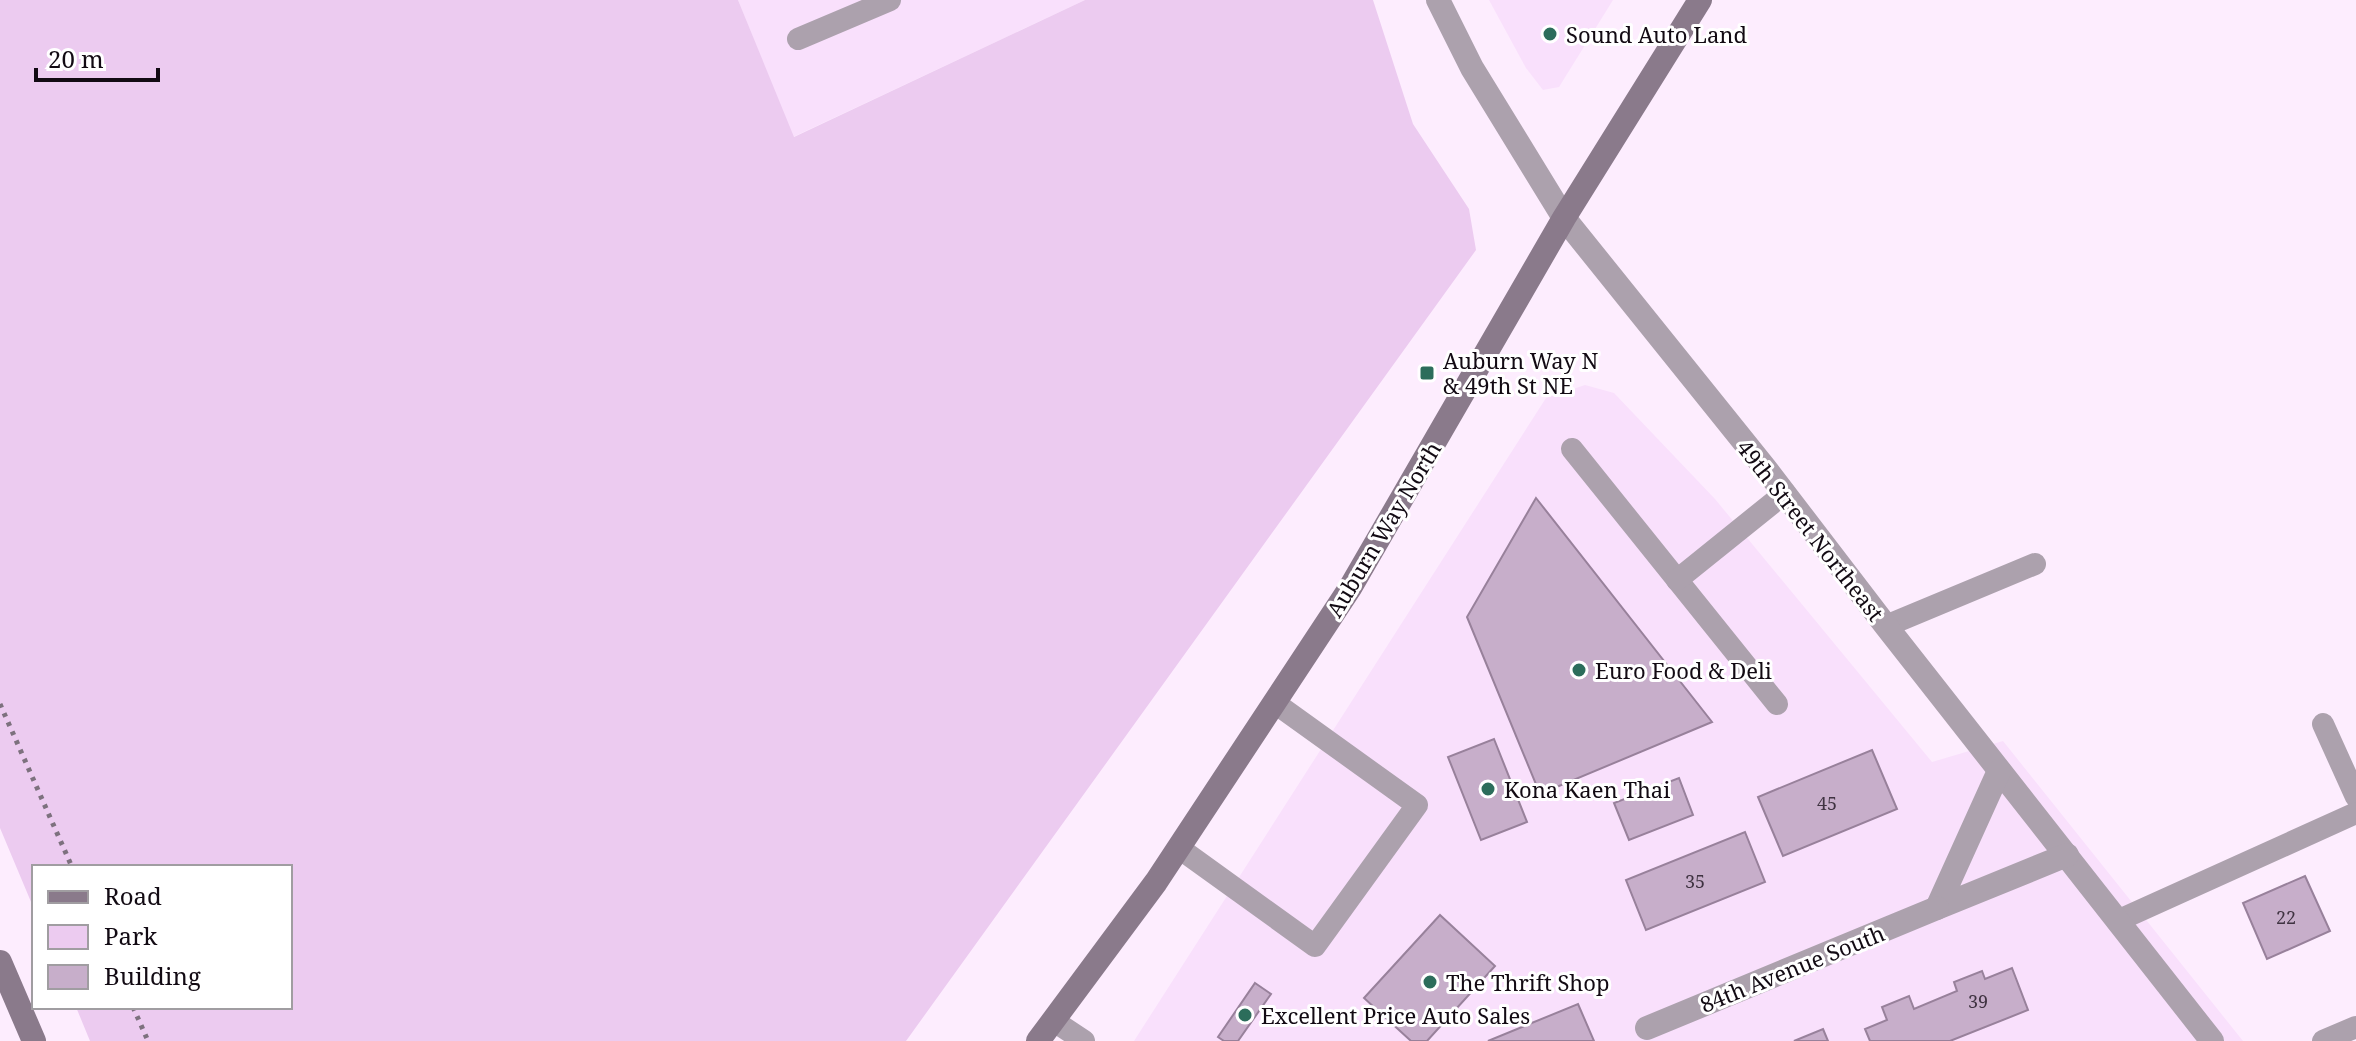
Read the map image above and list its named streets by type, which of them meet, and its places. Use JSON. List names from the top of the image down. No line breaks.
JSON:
{"streets":{"main road":["Auburn Way North"],"street":["49th Street Northeast","84th Avenue South"]},"crossings":[["Auburn Way North","49th Street Northeast"],["49th Street Northeast","84th Avenue South"]],"places":{"other":["Sound Auto Land","Euro Food & Deli","Kona Kaen Thai","The Thrift Shop","Excellent Price Auto Sales"],"transit":["Auburn Way N & 49th St NE"]},"house_numbers":["45","35","22","39"],"legend":["Road","Park","Building"],"scale_bar":"20 m"}
